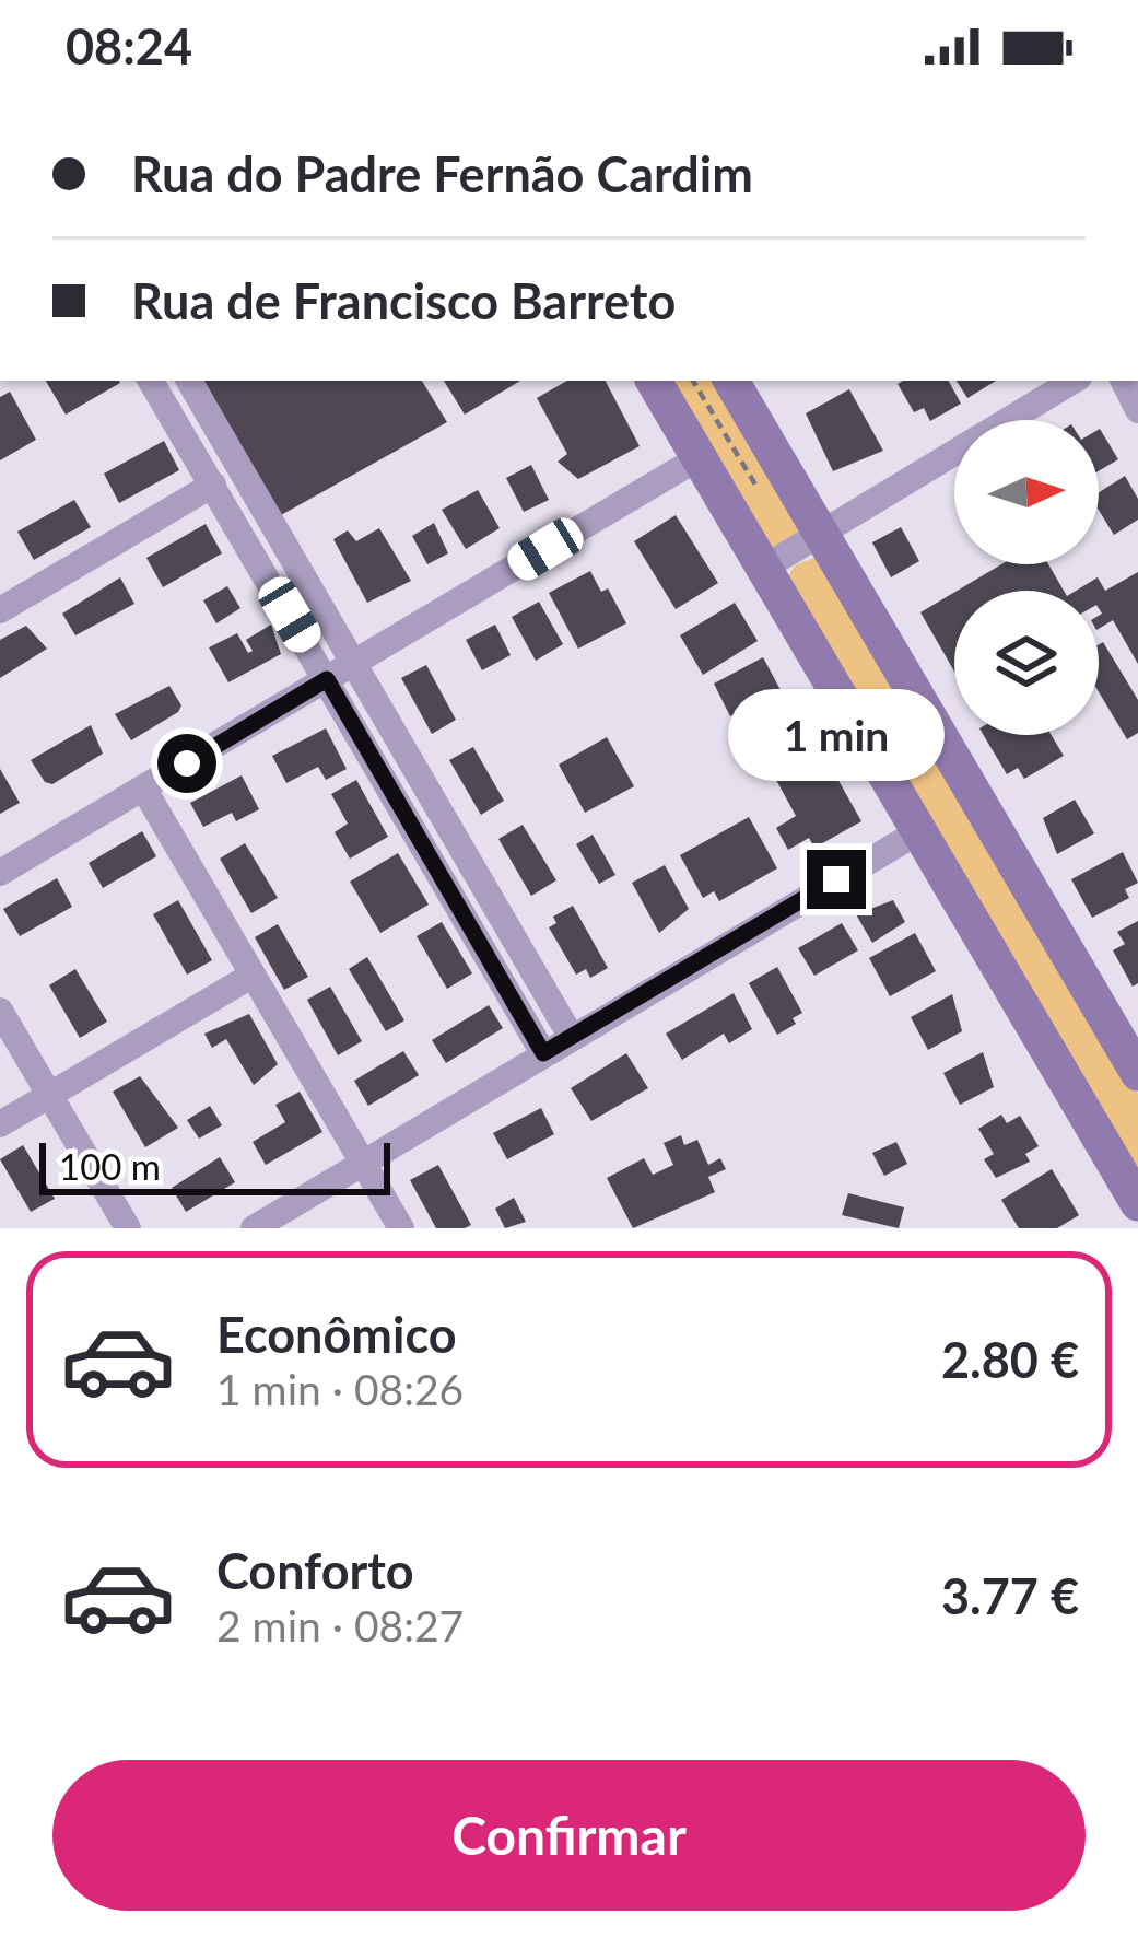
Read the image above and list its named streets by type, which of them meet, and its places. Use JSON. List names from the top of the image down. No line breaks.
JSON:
{"scale_bar":"100 m","north":"right","page":{"status":"08:24","banner":["Rua do Padre Fernão Cardim","Rua de Francisco Barreto"],"bubble":"1 min","scale":"100 m","list":[{"name":"Econômico","note":"1 min · 08:26","value":"2.80 €"},{"name":"Conforto","note":"2 min · 08:27","value":"3.77 €"}],"buttons":"Confirmar"}}
